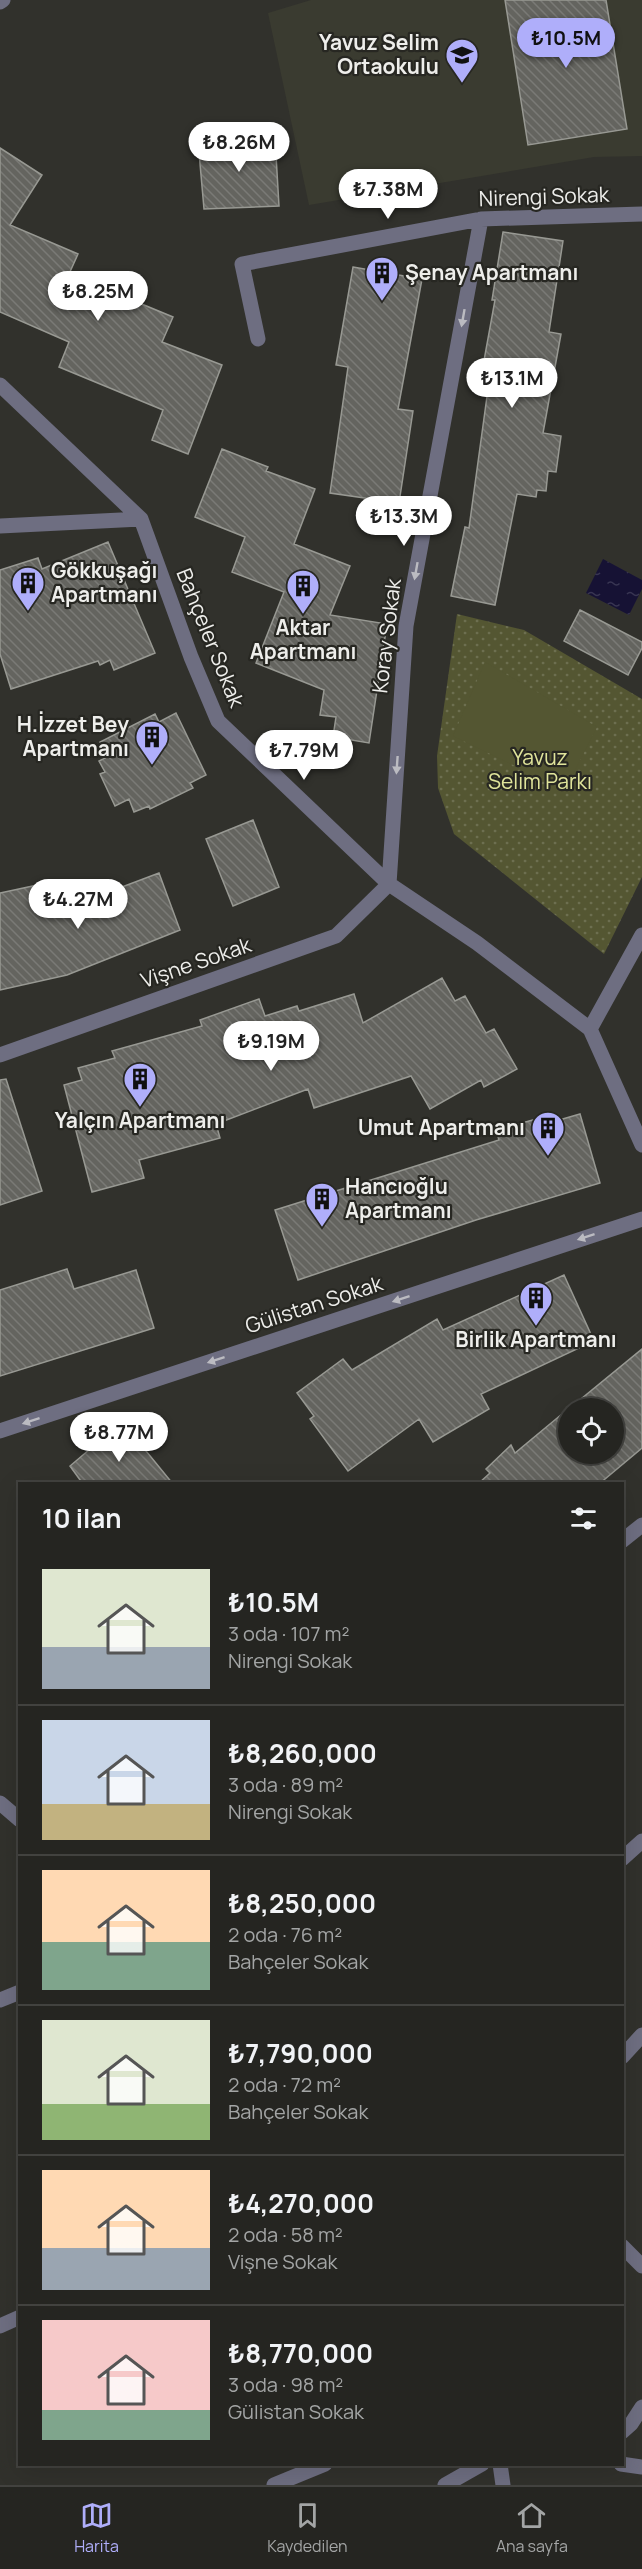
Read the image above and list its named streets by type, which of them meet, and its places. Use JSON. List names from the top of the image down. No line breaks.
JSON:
{"streets":{"street":["Nirengi Sokak","Koray Sokak","Bahçeler Sokak","Vişne Sokak","Gülistan Sokak"]},"crossings":[["Nirengi Sokak","Koray Sokak"],["Koray Sokak","Bahçeler Sokak"],["Koray Sokak","Vişne Sokak"],["Bahçeler Sokak","Vişne Sokak"]],"one_way":["Koray Sokak","Gülistan Sokak"],"parks":["Yavuz Selim Parkı"],"places":{"school or university":["Yavuz Selim Ortaokulu"],"building":["Şenay Apartmanı","Gökkuşağı Apartmanı","Aktar Apartmanı","H.İzzet Bey Apartmanı","Yalçın Apartmanı","Umut Apartmanı","Hancıoğlu Apartmanı","Birlik Apartmanı"]},"page":{"price":["₺10.5M","₺8.26M","₺7.38M","₺8.25M","₺13.1M","₺13.3M","₺7.79M","₺4.27M","₺9.19M","₺8.77M"],"heading":"10 ilan","list":[{"name":"₺10.5M","note":"3 oda · 107 m² · Nirengi Sokak"},{"name":"₺8,260,000","note":"3 oda · 89 m² · Nirengi Sokak"},{"name":"₺8,250,000","note":"2 oda · 76 m² · Bahçeler Sokak"},{"name":"₺7,790,000","note":"2 oda · 72 m² · Bahçeler Sokak"},{"name":"₺4,270,000","note":"2 oda · 58 m² · Vişne Sokak"},{"name":"₺8,770,000","note":"3 oda · 98 m² · Gülistan Sokak"}],"tabs":["Harita","Kaydedilen","Ana sayfa"]}}
